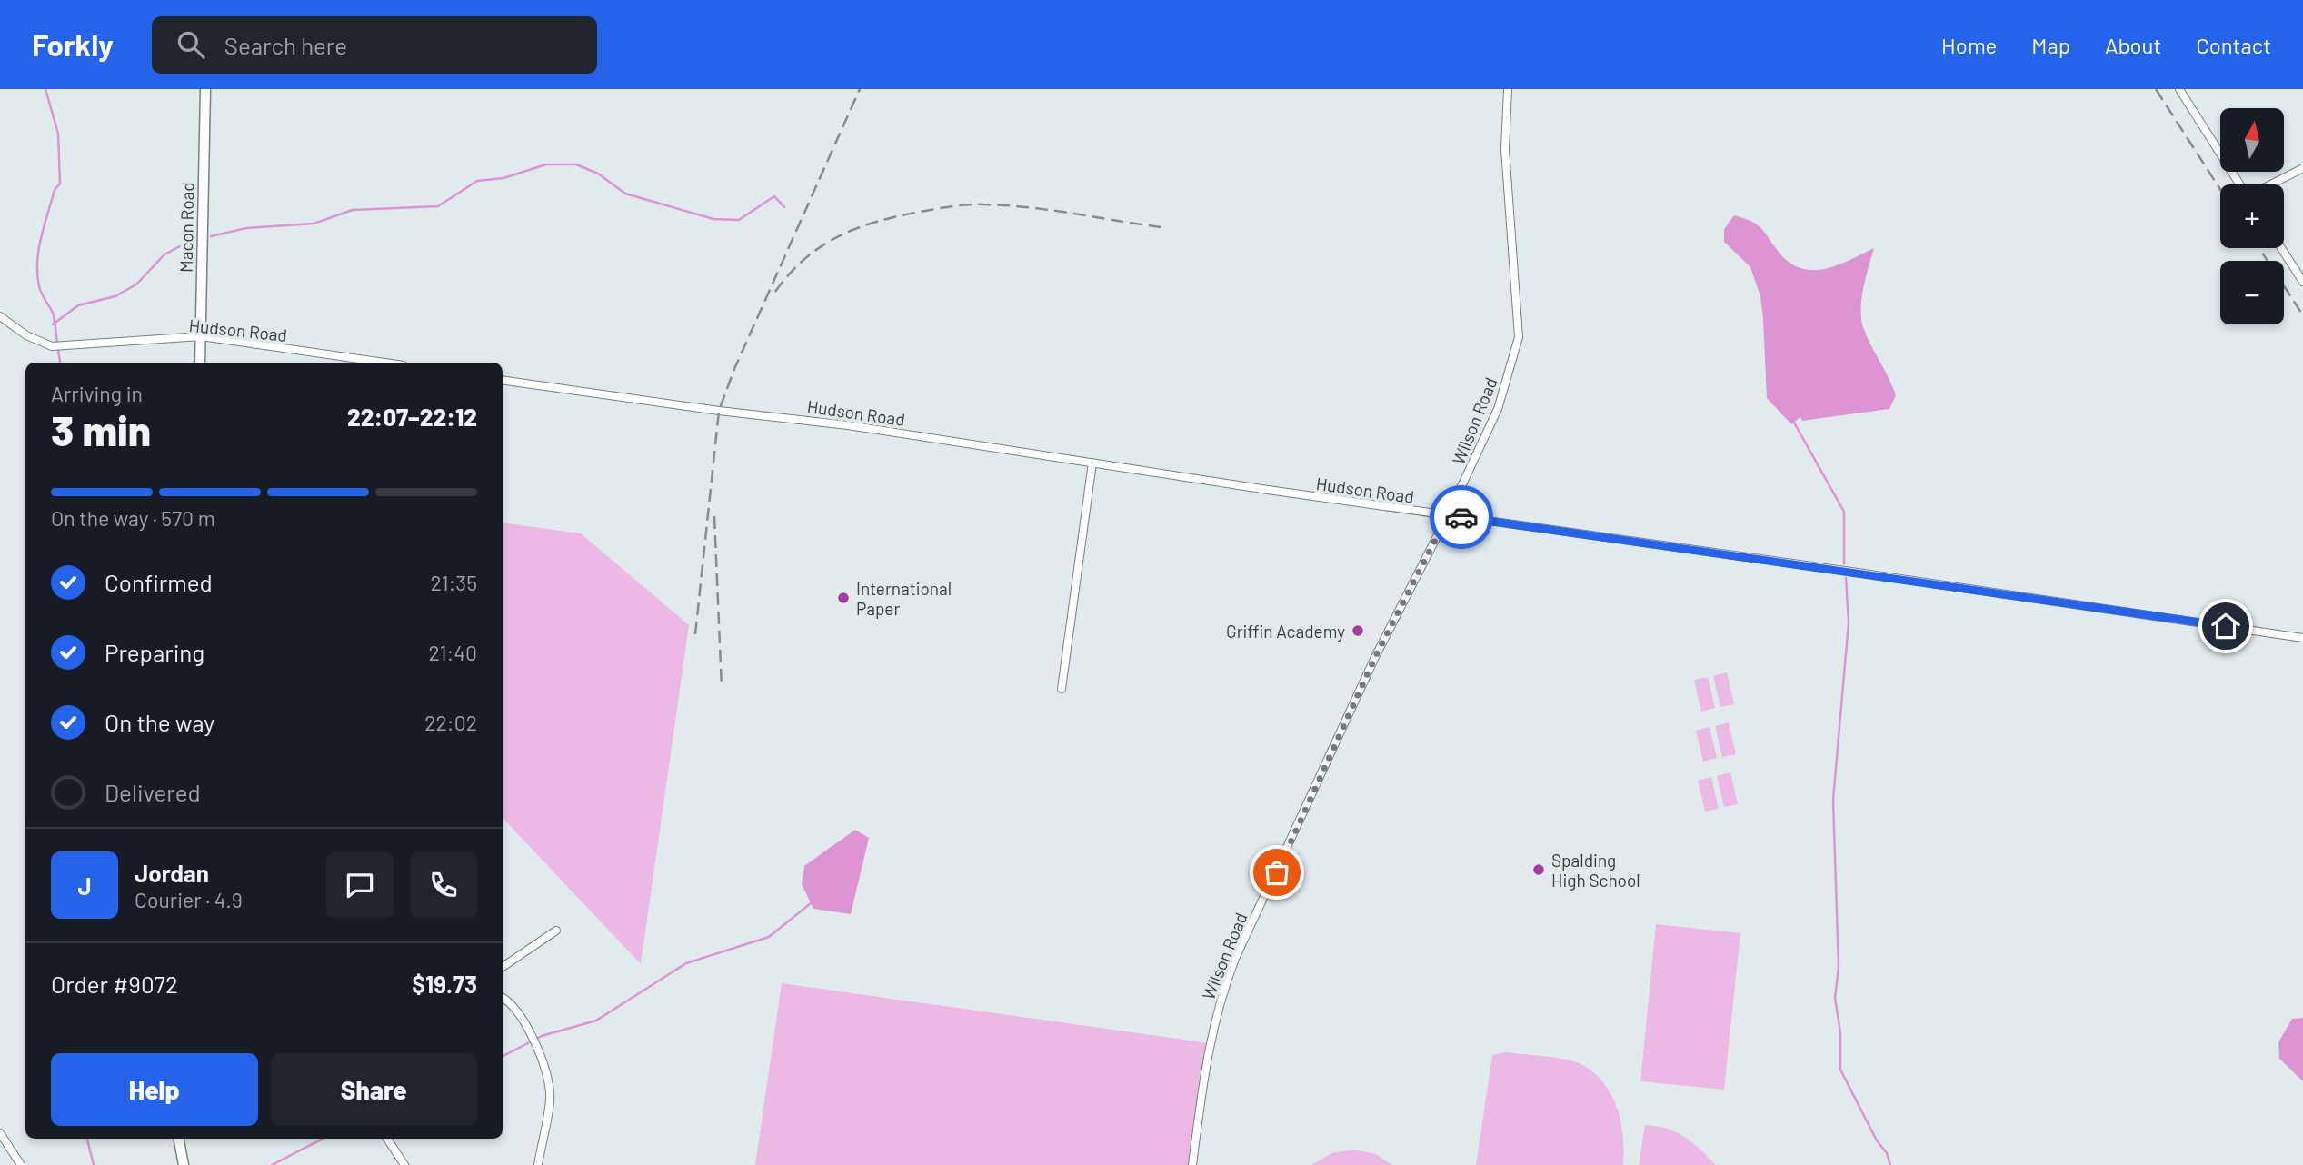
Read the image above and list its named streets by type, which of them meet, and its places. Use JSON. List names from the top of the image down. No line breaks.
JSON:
{"streets":{"main road":["Macon Road"],"street":["Hudson Road","Wilson Road"]},"crossings":[["Macon Road","Hudson Road"],["Hudson Road","Wilson Road"]],"places":["International Paper","Griffin Academy","Spalding High School"],"north":"top","page":{"header":"Forkly","search":"Search here","nav":["Home","Map","About","Contact"],"map_buttons":["+","−"],"heading":["3 min","Arriving in","22:07–22:12"],"panel":["Jordan","Courier · 4.9","Order #9072","$19.73"],"bar":"On the way · 570 m","list":[["Confirmed","21:35"],["Preparing","21:40"],["On the way","22:02"],"Delivered"],"round":"J","buttons":["Help","Share"]}}
